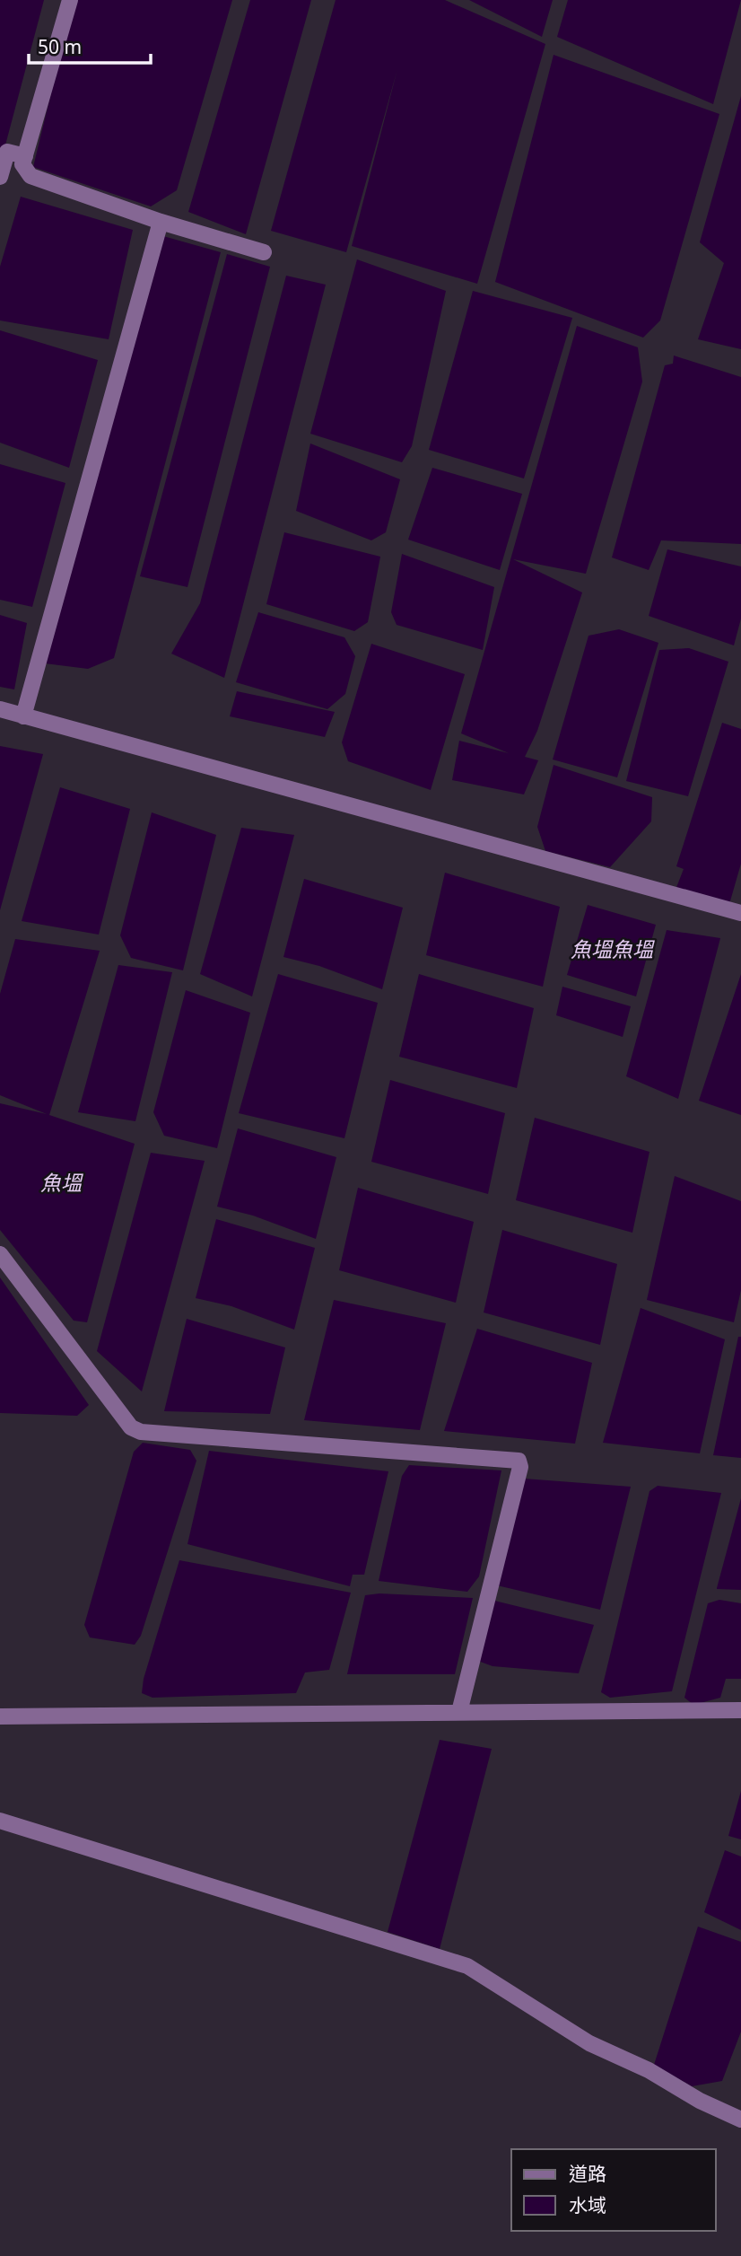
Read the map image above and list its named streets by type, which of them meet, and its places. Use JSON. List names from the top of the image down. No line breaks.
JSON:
{"water":["魚塭魚塭","魚塭"],"legend":["道路","水域"],"scale_bar":"50 m"}
